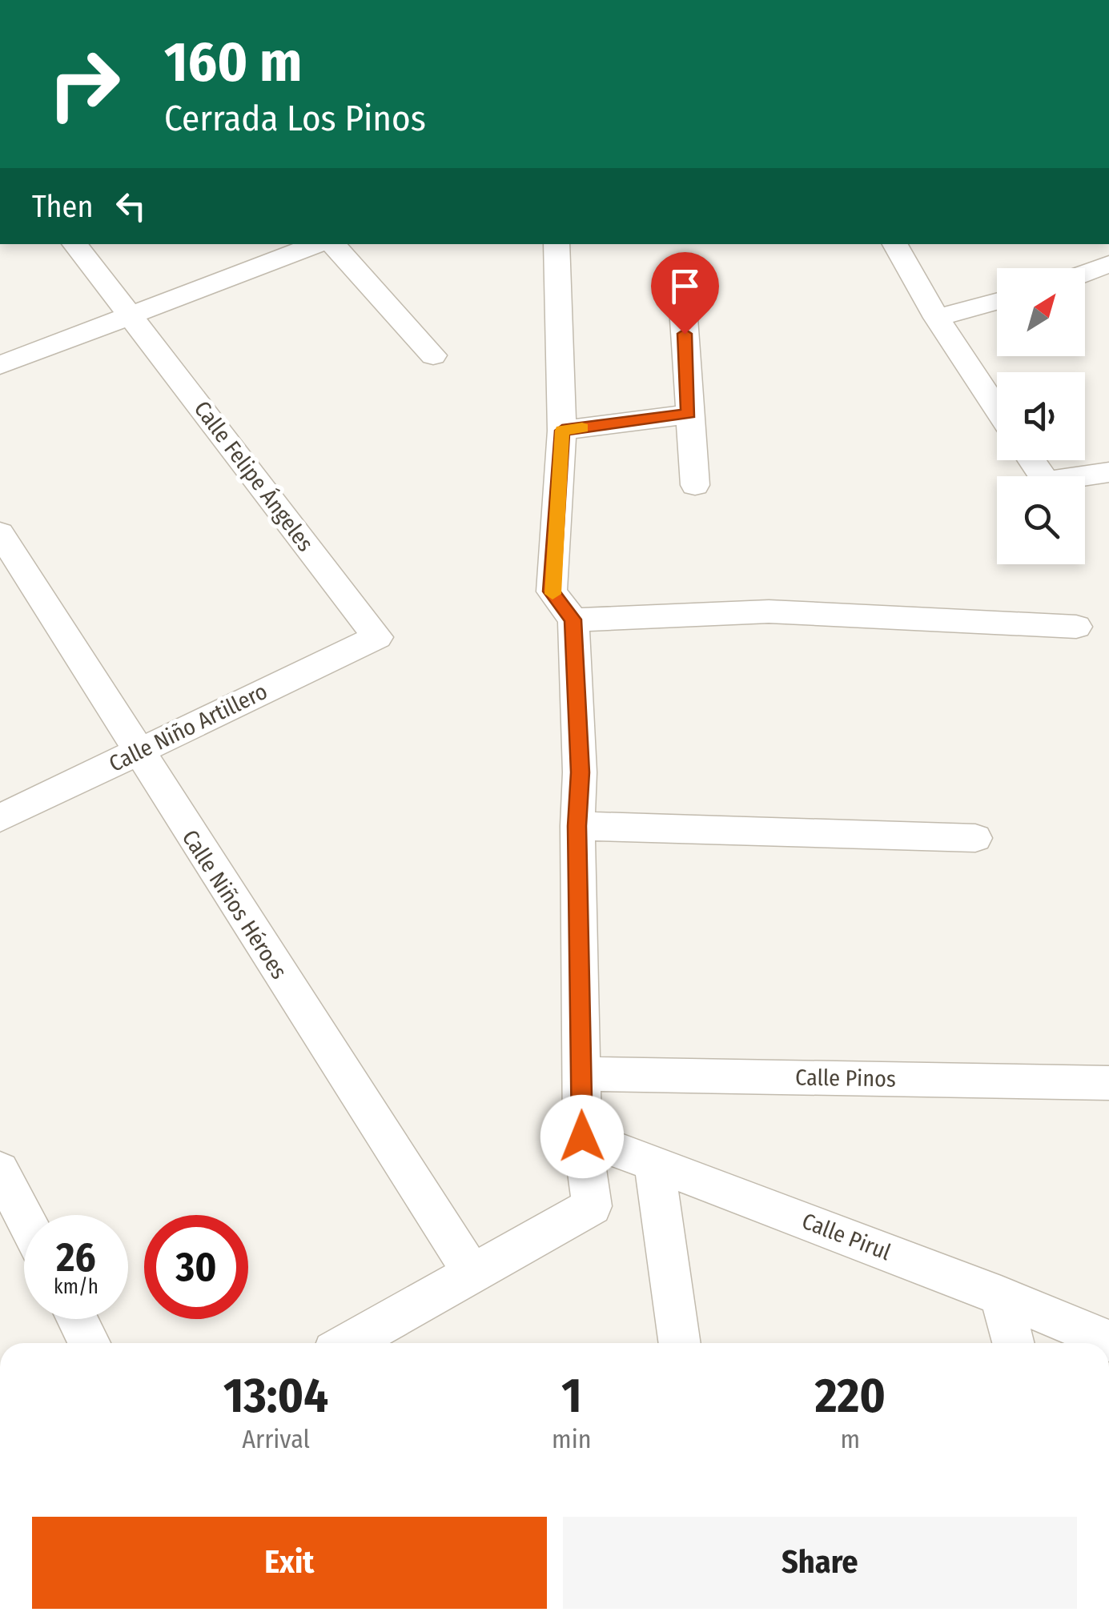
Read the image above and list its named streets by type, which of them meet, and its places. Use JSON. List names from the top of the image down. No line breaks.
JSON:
{"streets":{"street":["Calle Felipe Ángeles","Calle Niño Artillero","Calle Niños Héroes","Calle Pinos","Calle Pirul"]},"crossings":[["Calle Felipe Ángeles","Calle Niño Artillero"],["Calle Niño Artillero","Calle Niños Héroes"]],"north":"top right","page":{"turn":["160 m","Cerrada Los Pinos"],"then":"Then","speed":"26 km/h","limit":"30","eta":["13:04","Arrival","1","min","220","m"],"buttons":["Exit","Share"]}}
